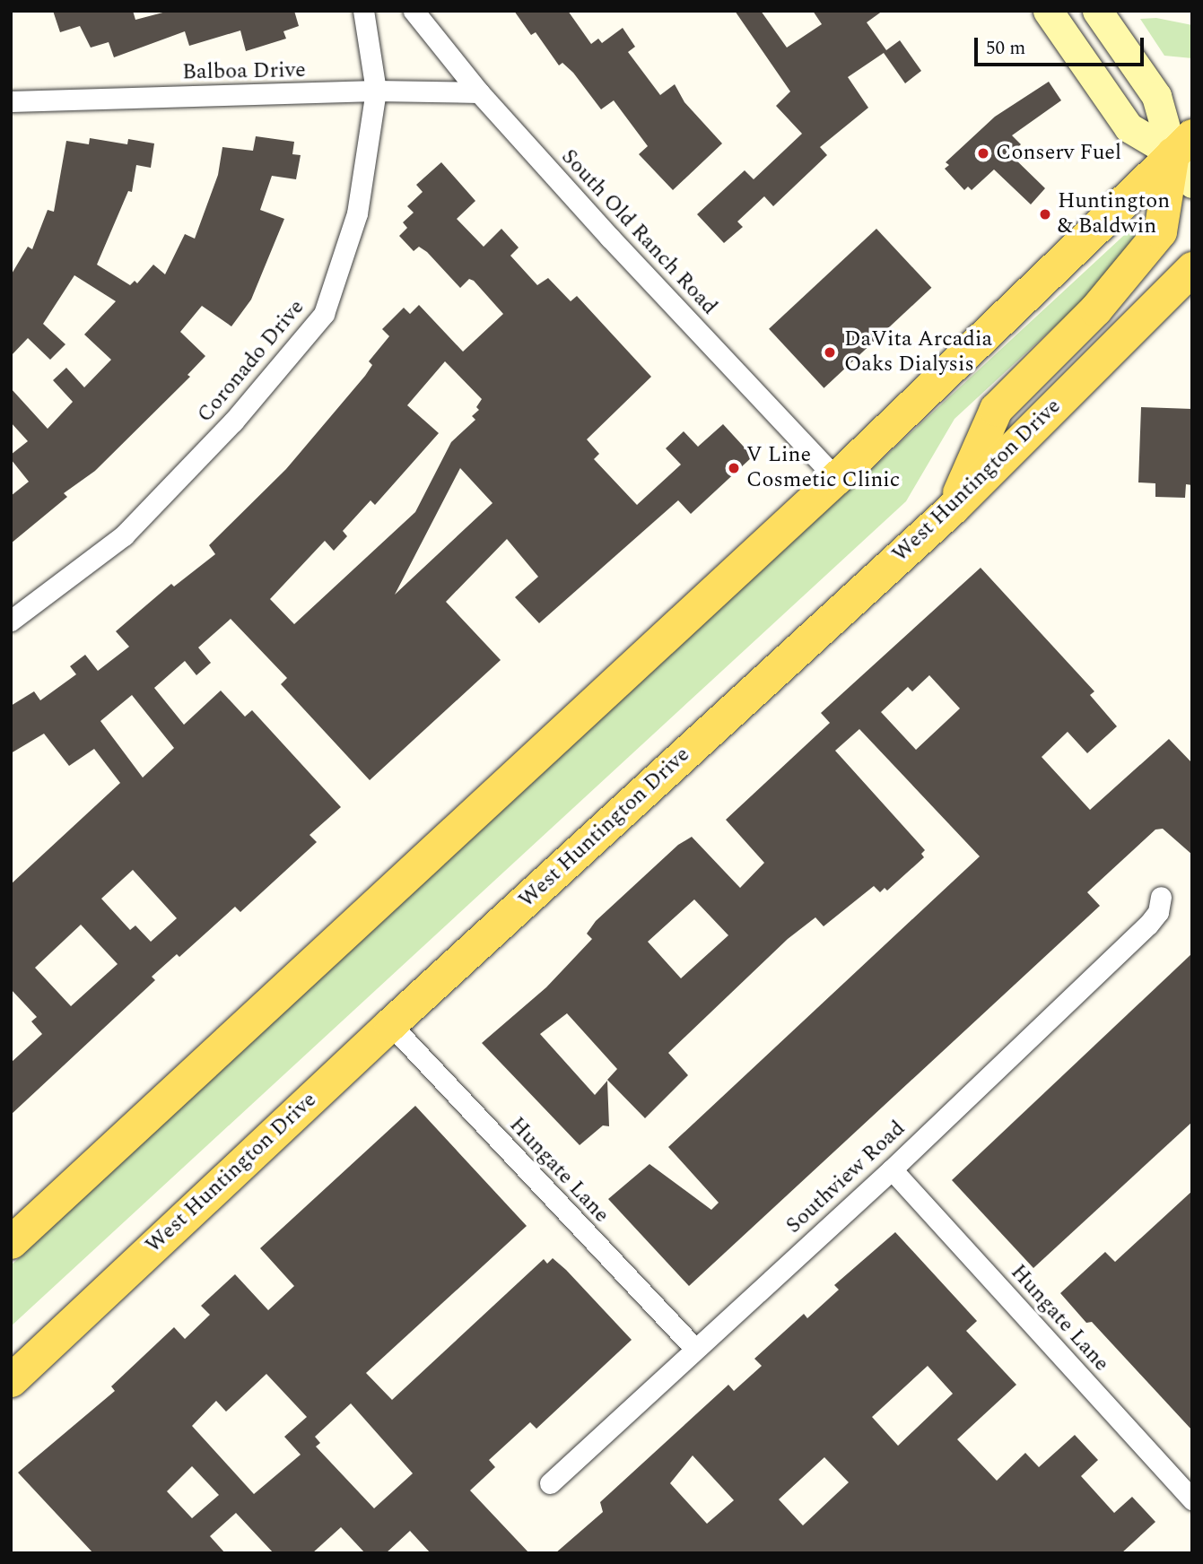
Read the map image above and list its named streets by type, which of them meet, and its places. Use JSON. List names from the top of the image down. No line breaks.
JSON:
{"streets":{"main road":["West Huntington Drive"],"street":["Balboa Drive","South Old Ranch Road","Coronado Drive","Hungate Lane","Southview Road"]},"crossings":[["Balboa Drive","South Old Ranch Road"],["Balboa Drive","Coronado Drive"],["West Huntington Drive","Hungate Lane"],["Hungate Lane","Southview Road"]],"places":["Conserv Fuel","Huntington & Baldwin","DaVita Arcadia Oaks Dialysis","V Line Cosmetic Clinic"],"scale_bar":"50 m"}
